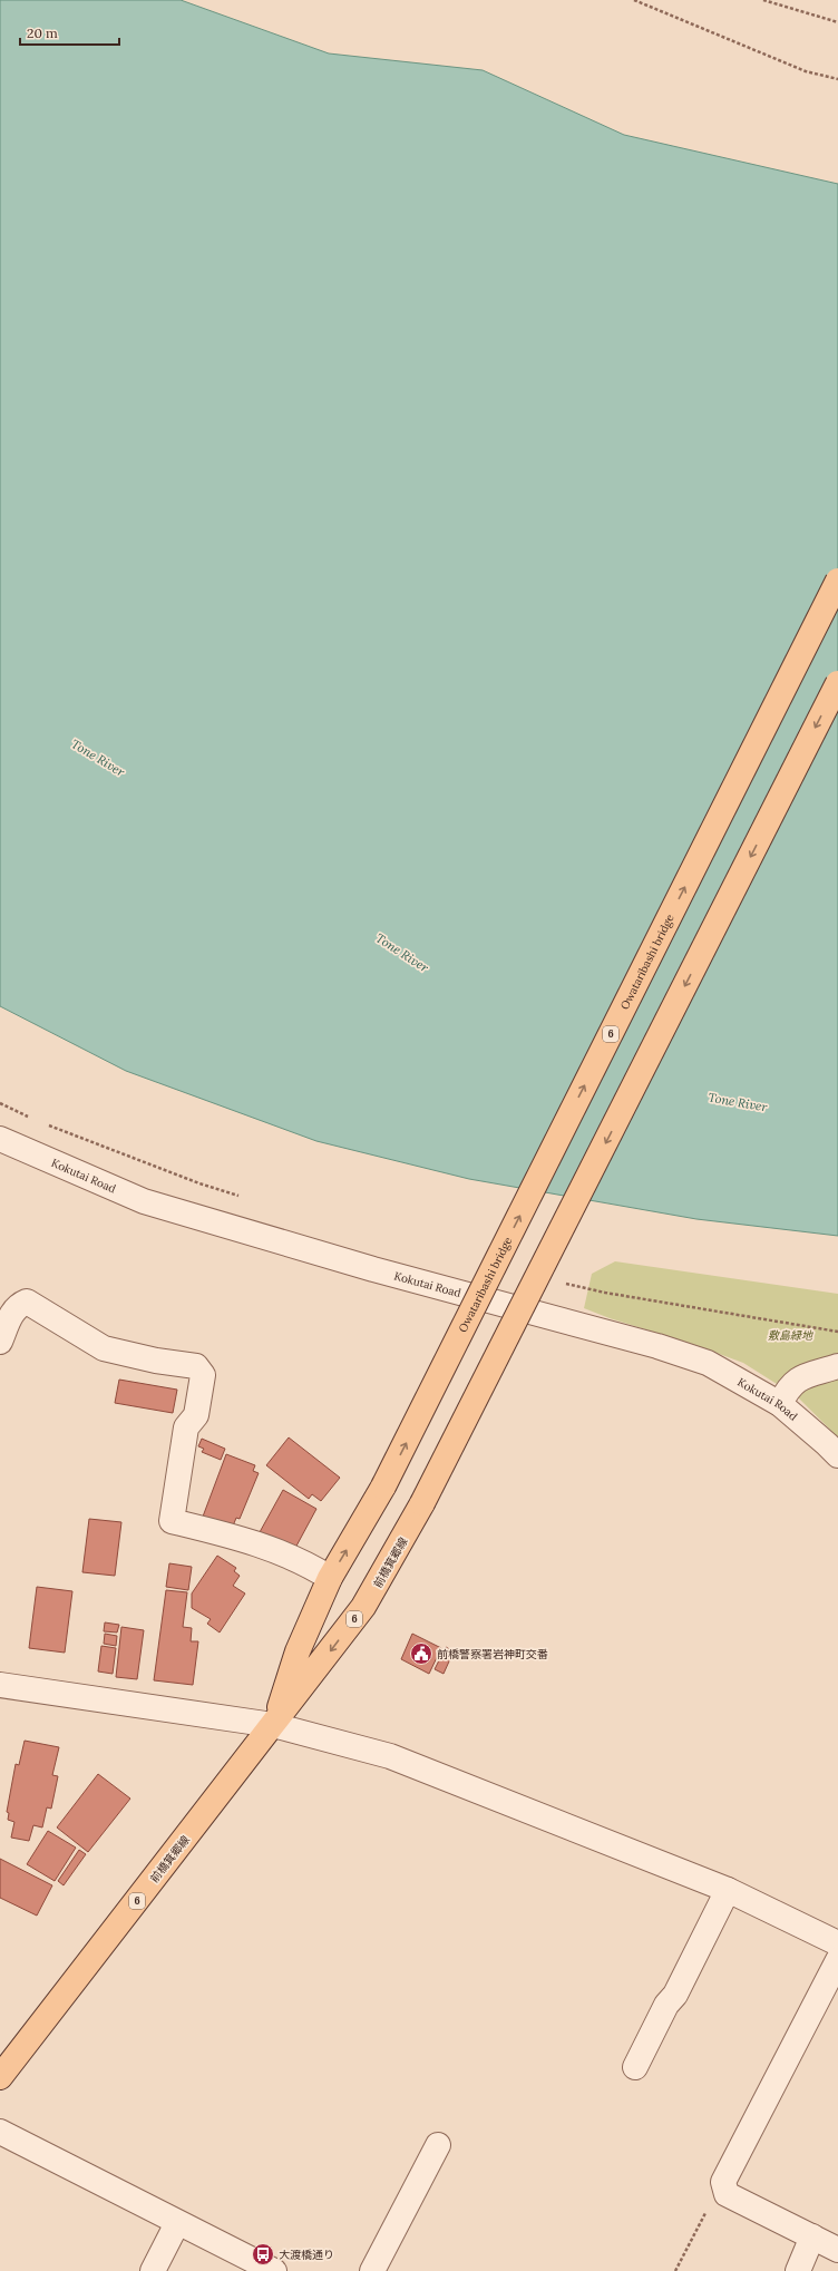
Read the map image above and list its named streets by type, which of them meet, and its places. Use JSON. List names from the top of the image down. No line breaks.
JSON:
{"streets":{"main road":["Owataribashi bridge","6","前橋箕郷線"],"street":["Kokutai Road"]},"crossings":[["Owataribashi bridge","前橋箕郷線"]],"one_way":["Owataribashi bridge","前橋箕郷線"],"water":["Tone River"],"parks":["敷島緑地"],"places":{"public building":["前橋警察署岩神町交番"],"bus stop":["大渡橋通り"]},"scale_bar":"20 m"}
